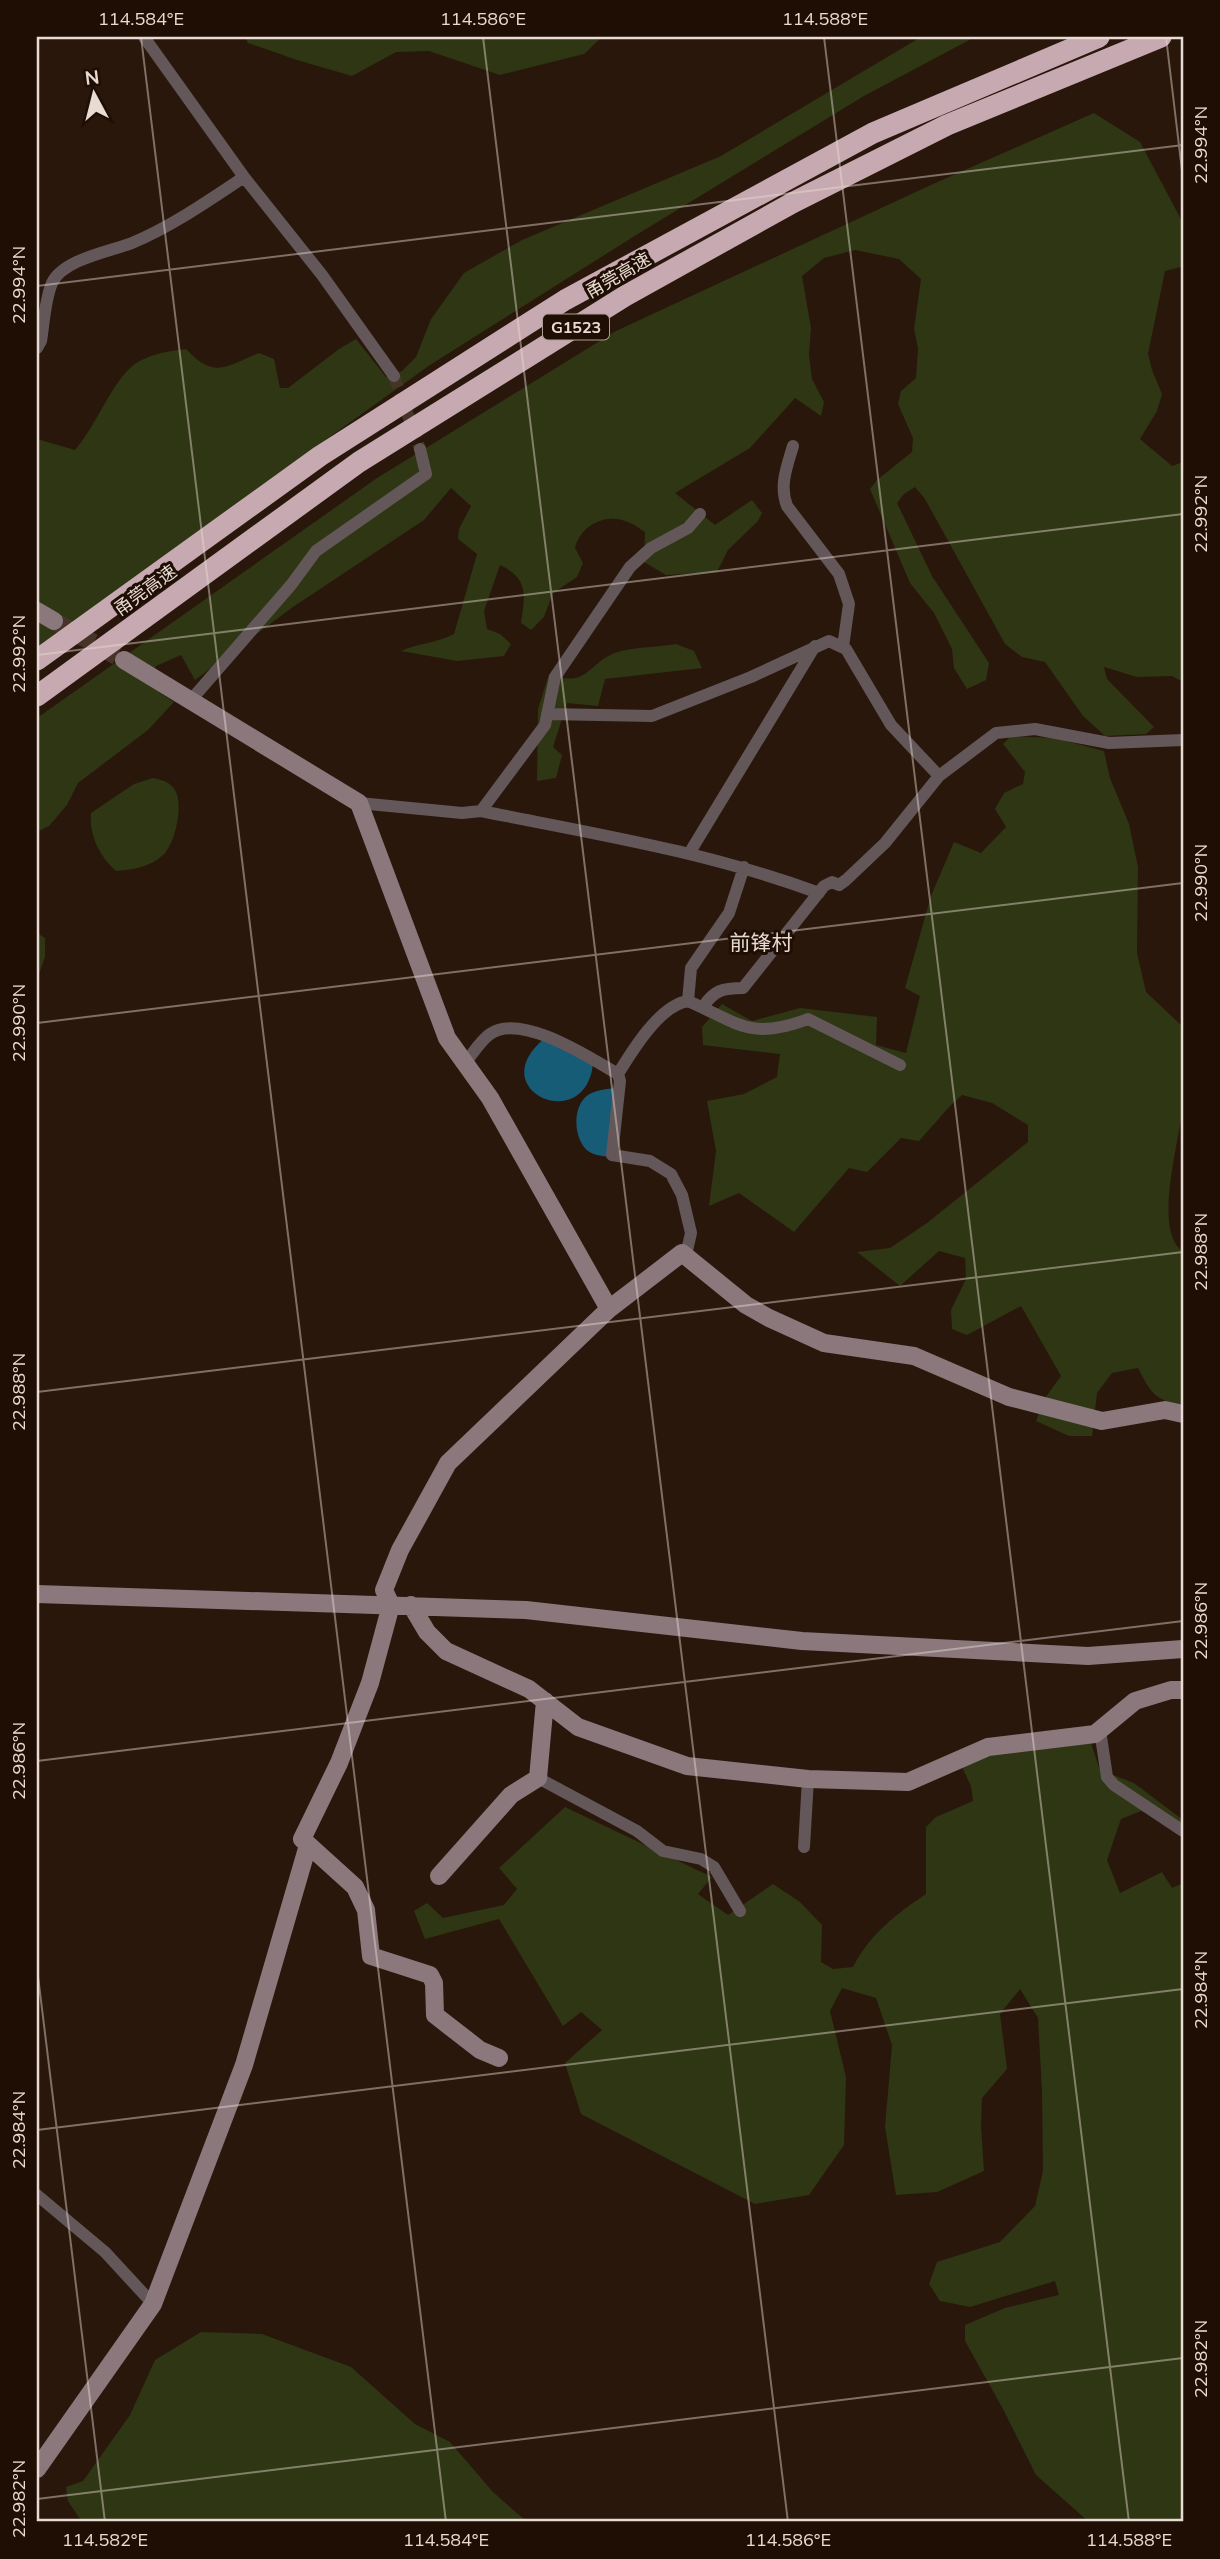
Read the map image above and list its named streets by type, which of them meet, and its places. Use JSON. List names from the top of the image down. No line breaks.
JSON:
{"streets":{"highway":["甬莞高速","G1523"]},"districts":["前锋村"],"north":"top","coordinates":["114.584°E","114.586°E","114.588°E","22.994°N","22.992°N","22.990°N","22.988°N","22.986°N","22.984°N","22.982°N","114.582°E"]}
